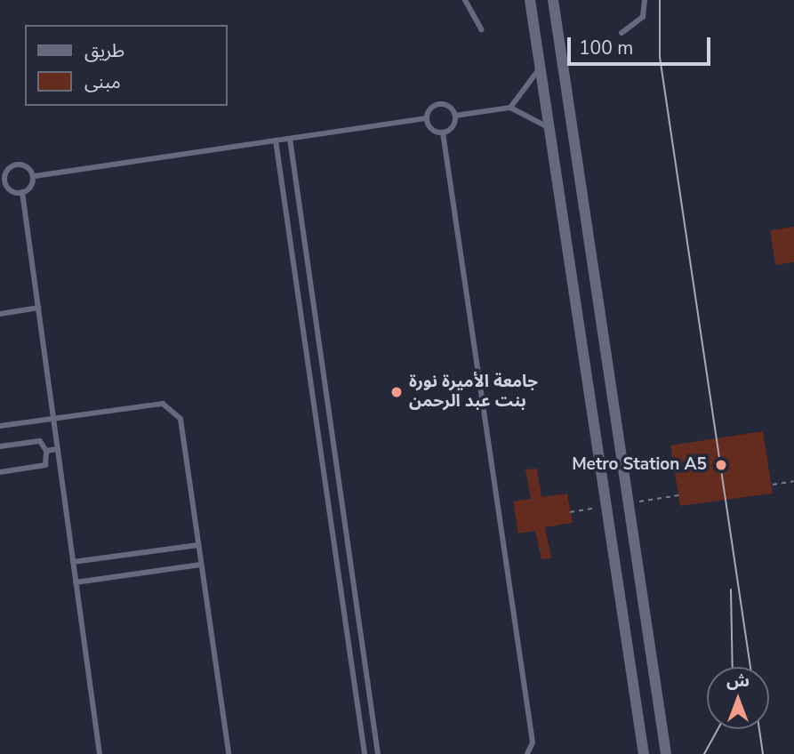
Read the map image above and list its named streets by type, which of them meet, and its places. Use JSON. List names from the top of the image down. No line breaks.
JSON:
{"places":["جامعة الأميرة نورة بنت عبد الرحمن","Metro Station A5"],"legend":["طريق","مبنى"],"scale_bar":"100 m","north":"top"}
